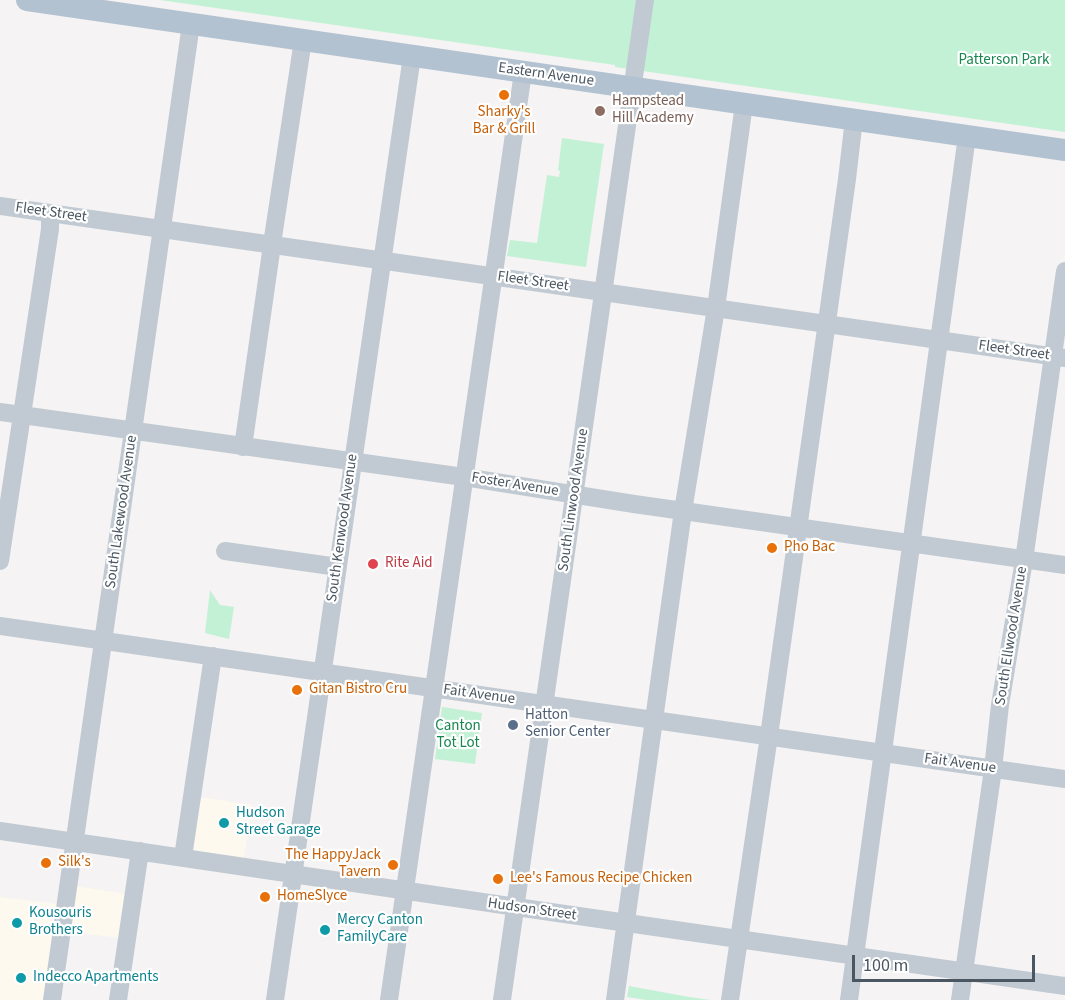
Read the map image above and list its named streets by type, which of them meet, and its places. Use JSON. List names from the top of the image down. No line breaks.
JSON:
{"streets":{"main road":["Eastern Avenue"],"street":["Fleet Street","Foster Avenue","South Linwood Avenue","South Lakewood Avenue","South Kenwood Avenue","South Ellwood Avenue","Fait Avenue","Hudson Street"]},"crossings":[["Eastern Avenue","South Linwood Avenue"],["Eastern Avenue","South Lakewood Avenue"],["Eastern Avenue","South Kenwood Avenue"],["Fleet Street","South Linwood Avenue"],["Fleet Street","South Lakewood Avenue"],["Fleet Street","South Kenwood Avenue"],["Fleet Street","South Ellwood Avenue"],["Foster Avenue","South Linwood Avenue"],["Foster Avenue","South Lakewood Avenue"],["Foster Avenue","South Kenwood Avenue"],["Foster Avenue","South Ellwood Avenue"],["South Linwood Avenue","Fait Avenue"],["South Linwood Avenue","Hudson Street"],["South Lakewood Avenue","Fait Avenue"],["South Lakewood Avenue","Hudson Street"],["South Kenwood Avenue","Fait Avenue"],["South Kenwood Avenue","Hudson Street"],["South Ellwood Avenue","Fait Avenue"],["South Ellwood Avenue","Hudson Street"]],"parks":["Patterson Park","Canton Tot Lot"],"places":["Sharky's Bar & Grill","Hampstead Hill Academy","Pho Bac","Rite Aid","Gitan Bistro Cru","Hatton Senior Center","Hudson Street Garage","Silk's","The HappyJack Tavern","Lee's Famous Recipe Chicken","HomeSlyce","Kousouris Brothers","Mercy Canton FamilyCare","Indecco Apartments"],"scale_bar":"100 m"}
